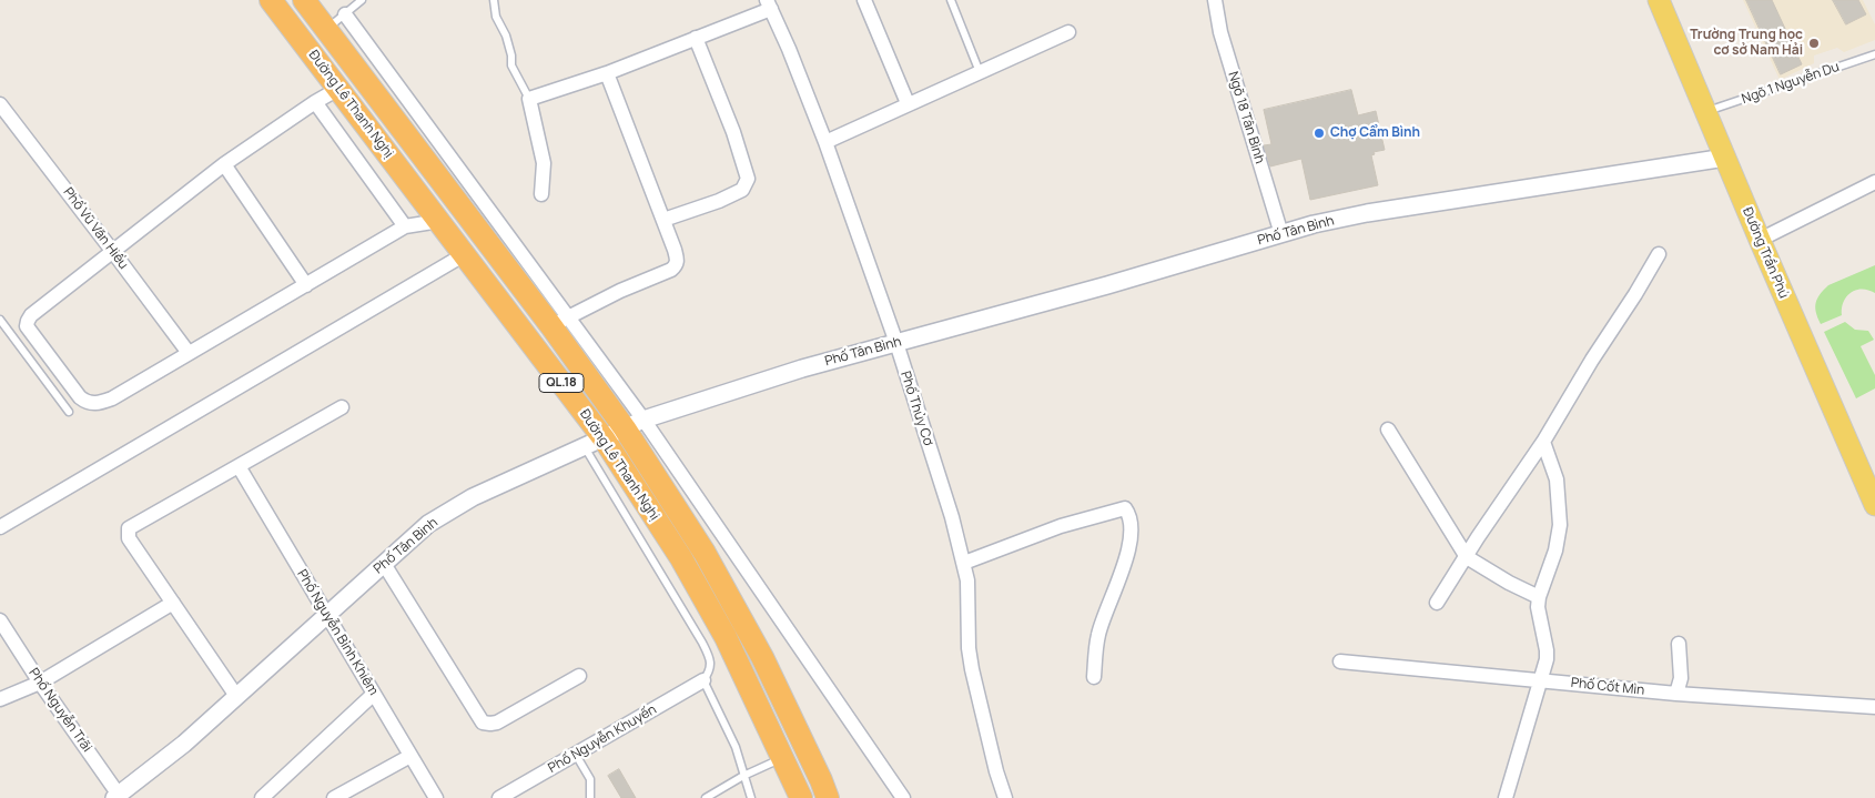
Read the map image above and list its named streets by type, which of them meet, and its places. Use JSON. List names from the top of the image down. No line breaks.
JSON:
{"streets":{"highway":["Đường Lê Thanh Nghị","QL.18"],"main road":["Đường Trần Phú"],"street":["Ngõ 18 Tân Bình","Phố Vũ Văn Hiếu","Phố Tân Bình","Phố Thủy Cơ","Phố Nguyễn Bỉnh Khiêm","Phố Cốt Mìn","Phố Nguyễn Trãi","Phố Nguyễn Khuyến"],"lane":["Ngõ 1 Nguyễn Du"]},"crossings":[["Ngõ 1 Nguyễn Du","Đường Trần Phú"],["Đường Lê Thanh Nghị","Phố Tân Bình"],["Ngõ 18 Tân Bình","Phố Tân Bình"],["Phố Tân Bình","Đường Trần Phú"],["Phố Tân Bình","Phố Thủy Cơ"],["Phố Tân Bình","Phố Nguyễn Bỉnh Khiêm"],["Phố Tân Bình","Phố Nguyễn Trãi"]],"places":["Trường Trung học cơ sở Nam Hải","Chợ Cẩm Bình"]}
